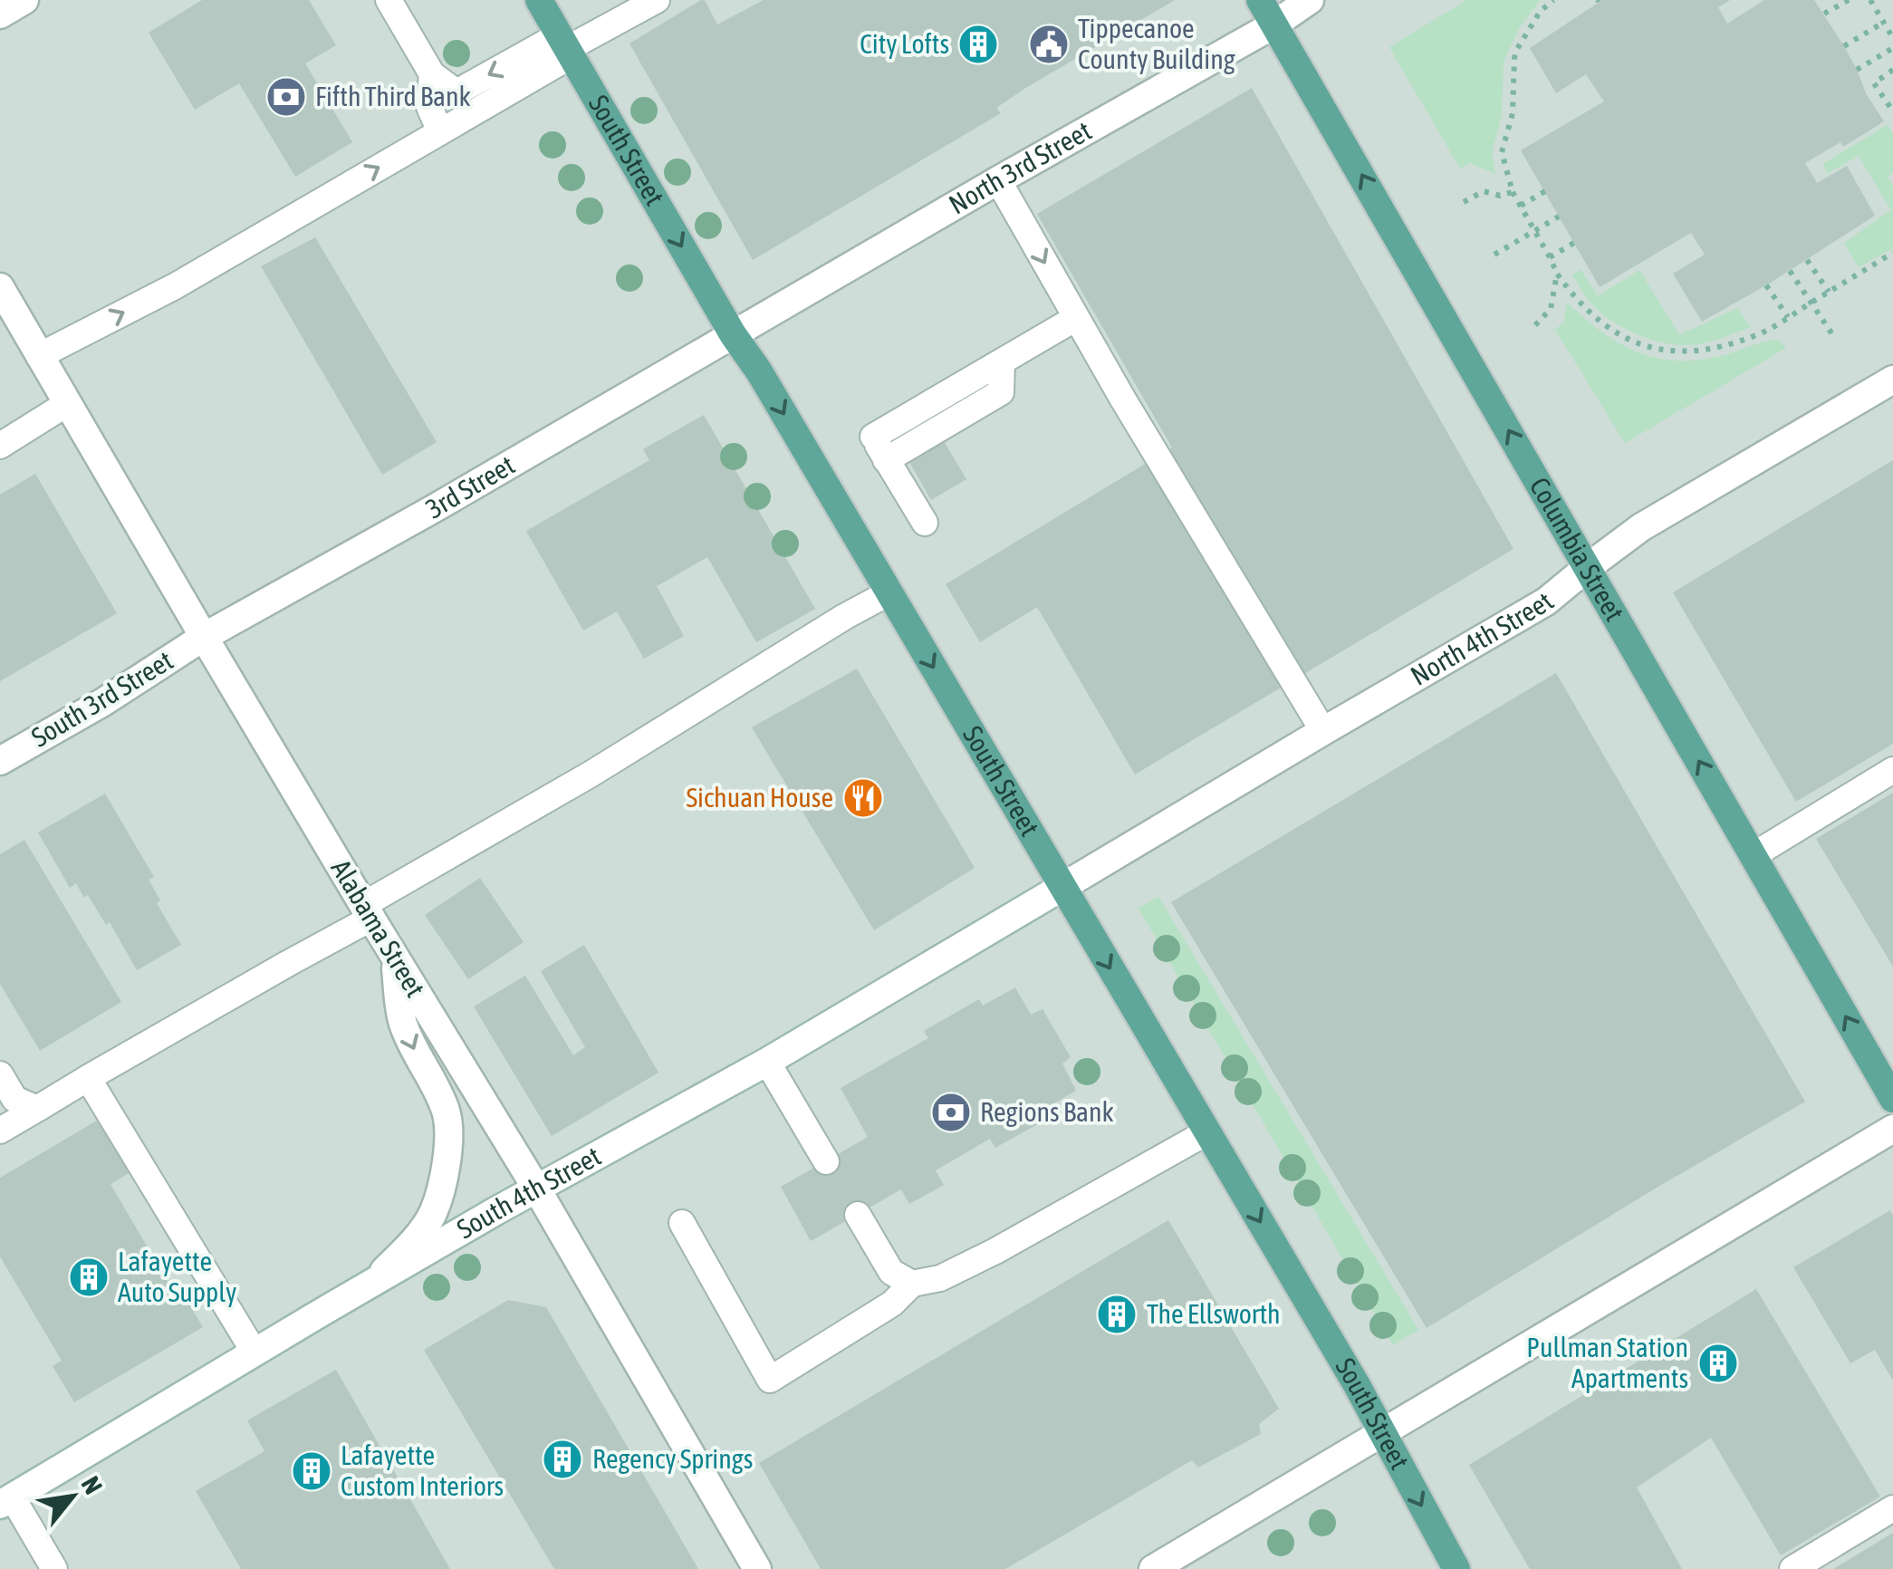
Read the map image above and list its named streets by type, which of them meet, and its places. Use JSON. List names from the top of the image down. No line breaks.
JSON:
{"streets":{"main road":["South Street","Columbia Street"],"street":["North 3rd Street","3rd Street","North 4th Street","South 3rd Street","Alabama Street","South 4th Street"]},"crossings":[["South Street","North 3rd Street"],["South Street","3rd Street"],["South Street","North 4th Street"],["South Street","South 4th Street"],["North 3rd Street","3rd Street"],["North 3rd Street","Columbia Street"],["3rd Street","South 3rd Street"],["3rd Street","Alabama Street"],["Columbia Street","North 4th Street"],["North 4th Street","South 4th Street"],["South 3rd Street","Alabama Street"],["Alabama Street","South 4th Street"]],"one_way":["South Street","Columbia Street"],"places":{"building":["City Lofts","Lafayette Auto Supply","The Ellsworth","Pullman Station Apartments","Regency Springs","Lafayette Custom Interiors"],"public building":["Tippecanoe County Building"],"bank":["Fifth Third Bank","Regions Bank"],"restaurant":["Sichuan House"]},"north":"top right"}
